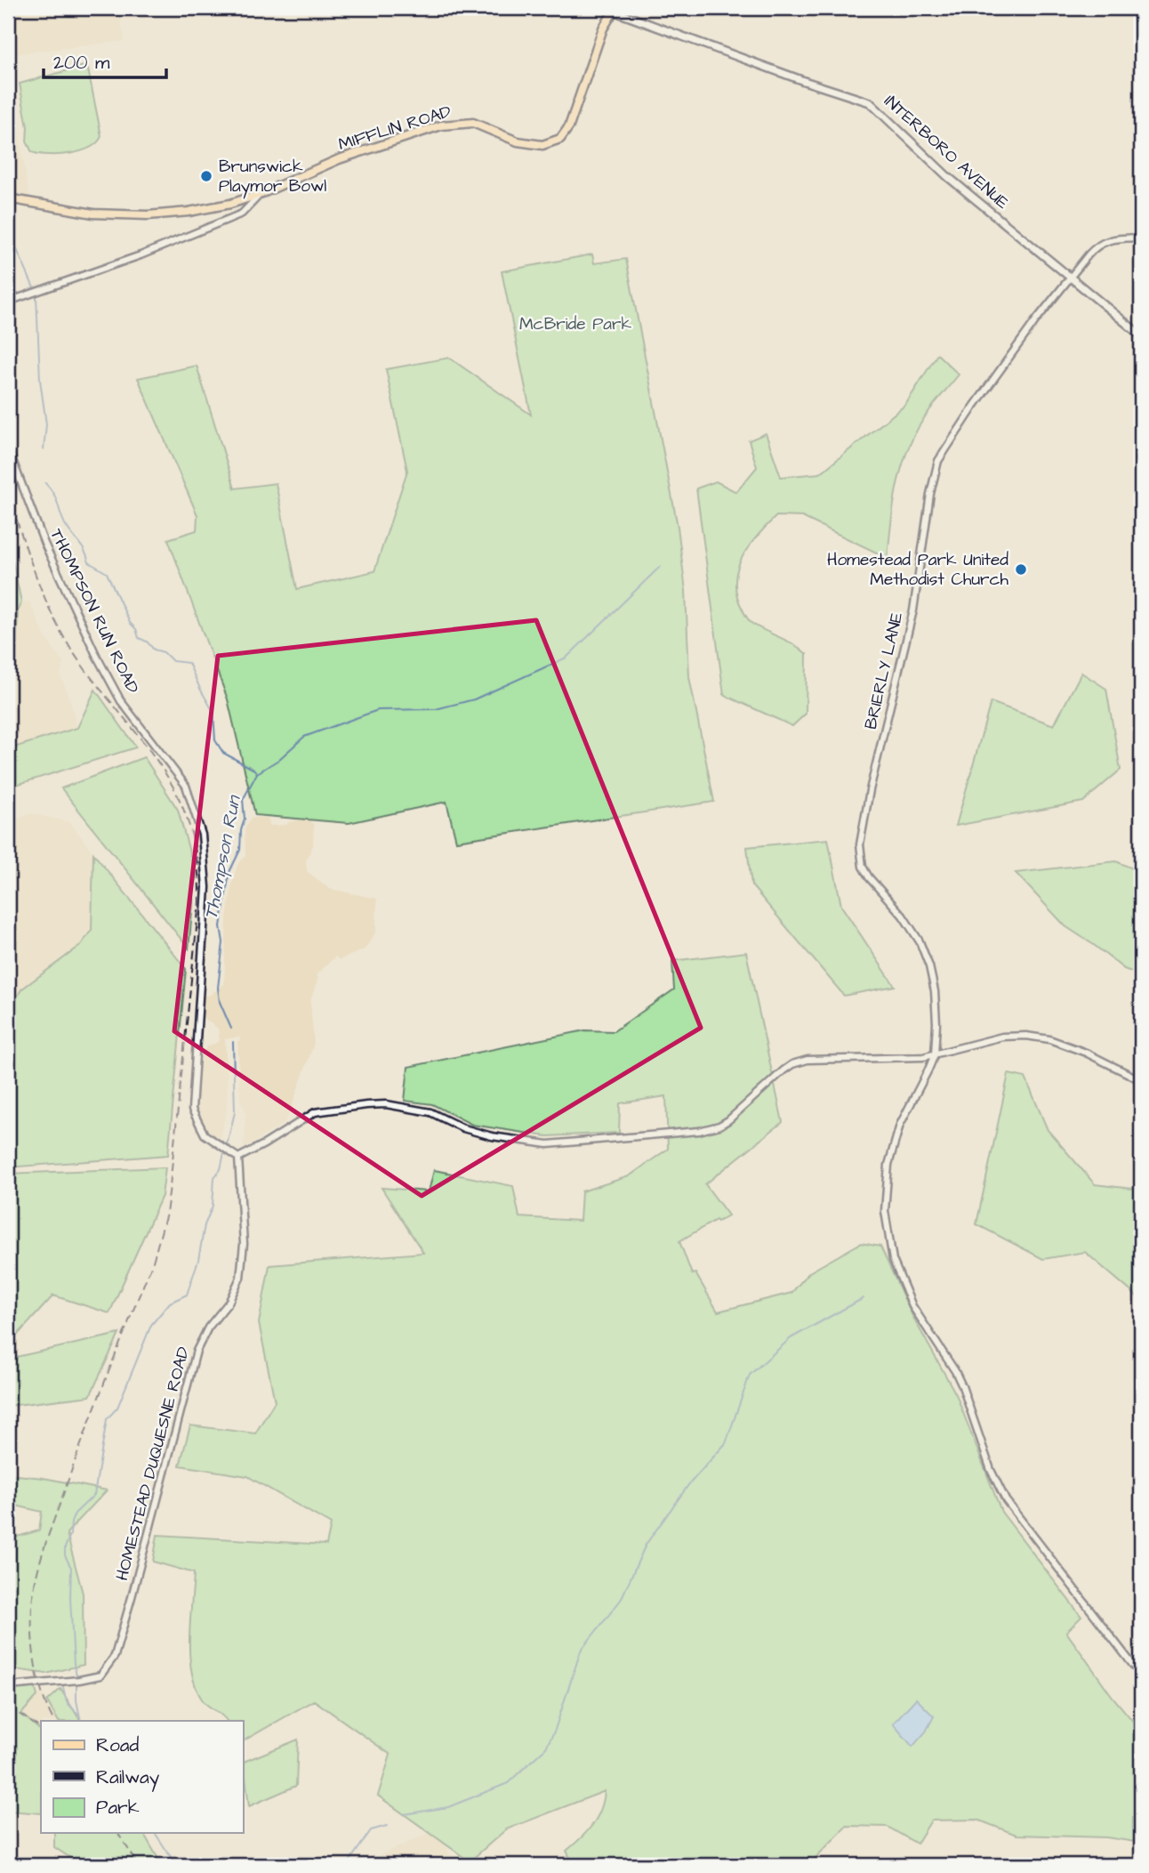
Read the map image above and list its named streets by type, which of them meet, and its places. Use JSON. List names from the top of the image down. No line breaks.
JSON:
{"streets":{"main road":["MIFFLIN ROAD","INTERBORO AVENUE"],"street":["THOMPSON RUN ROAD","BRIERLY LANE","HOMESTEAD DUQUESNE ROAD"]},"crossings":[["MIFFLIN ROAD","INTERBORO AVENUE"],["INTERBORO AVENUE","BRIERLY LANE"],["THOMPSON RUN ROAD","HOMESTEAD DUQUESNE ROAD"]],"water":["Thompson Run"],"parks":["McBride Park"],"places":["Brunswick Playmor Bowl","Homestead Park United Methodist Church"],"legend":["Road","Railway","Park"],"scale_bar":"200 m"}
